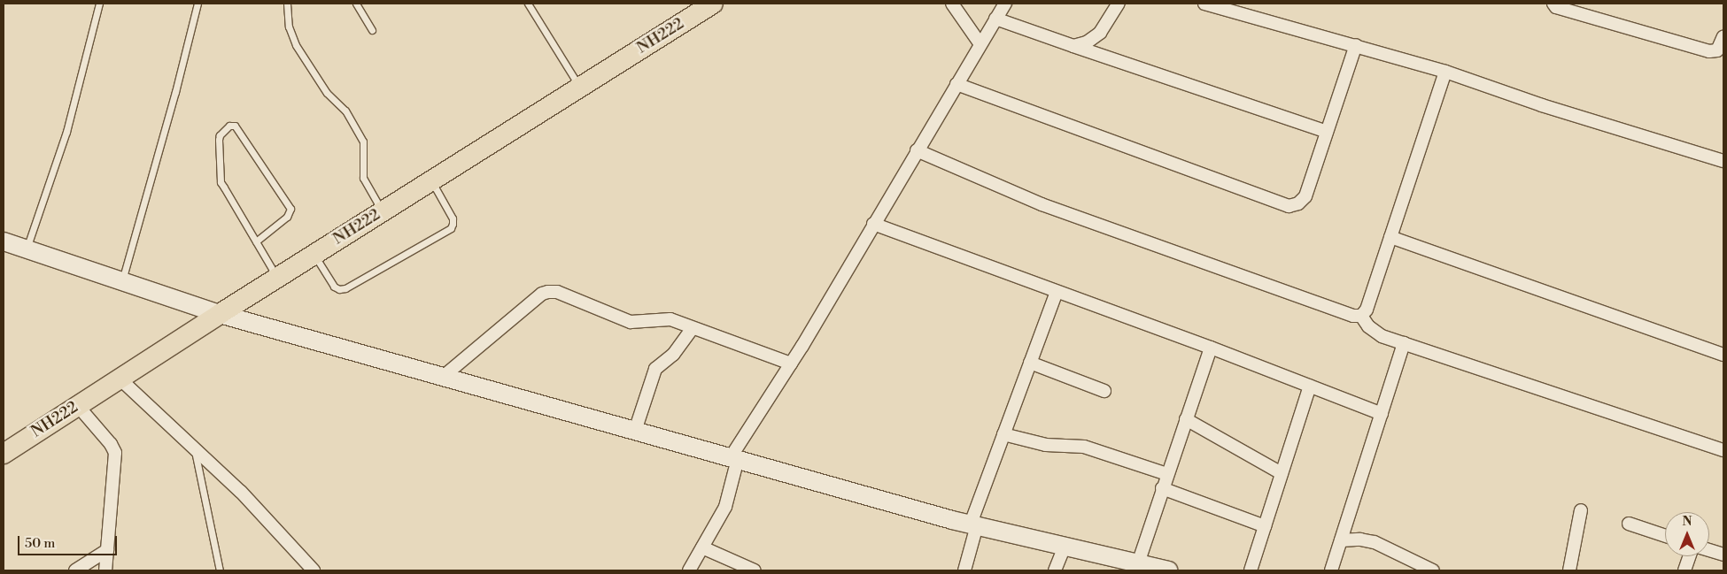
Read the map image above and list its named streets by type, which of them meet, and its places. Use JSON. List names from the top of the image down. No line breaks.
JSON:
{"streets":{"main road":["NH222"]},"scale_bar":"50 m","north":"top"}
